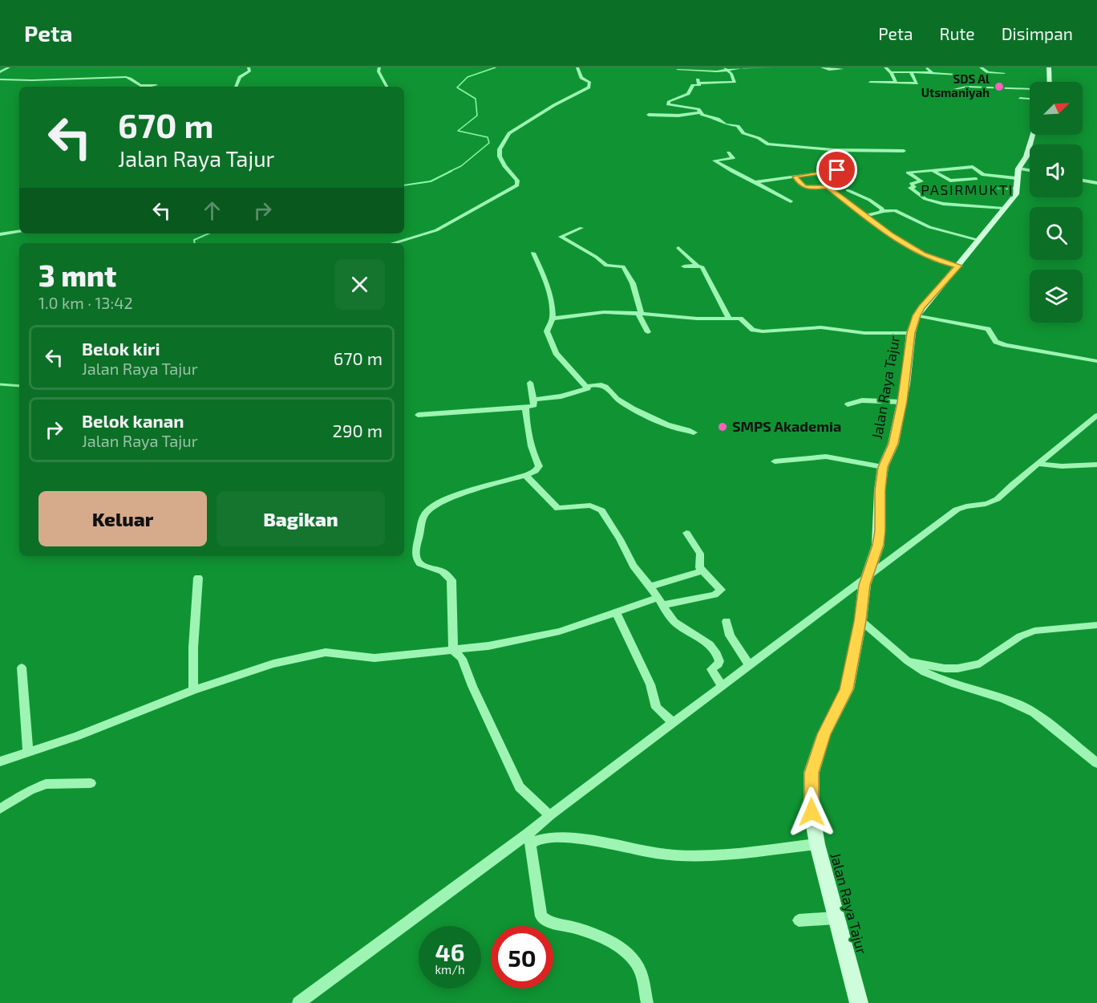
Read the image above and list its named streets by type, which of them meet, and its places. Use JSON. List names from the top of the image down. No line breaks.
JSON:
{"streets":{"main road":["Jalan Raya Tajur"]},"districts":["PASIRMUKTI"],"places":["SDS Al Utsmaniyah","SMPS Akademia"],"north":"top right","page":{"header":"Peta","nav":["Peta","Rute","Disimpan"],"turn":["670 m","Jalan Raya Tajur"],"heading":["3 mnt","1.0 km · 13:42"],"list":[{"name":"Belok kiri","note":"Jalan Raya Tajur","value":"670 m"},{"name":"Belok kanan","note":"Jalan Raya Tajur","value":"290 m"}],"buttons":["Keluar","Bagikan"],"speed":"46 km/h","limit":"50"}}
